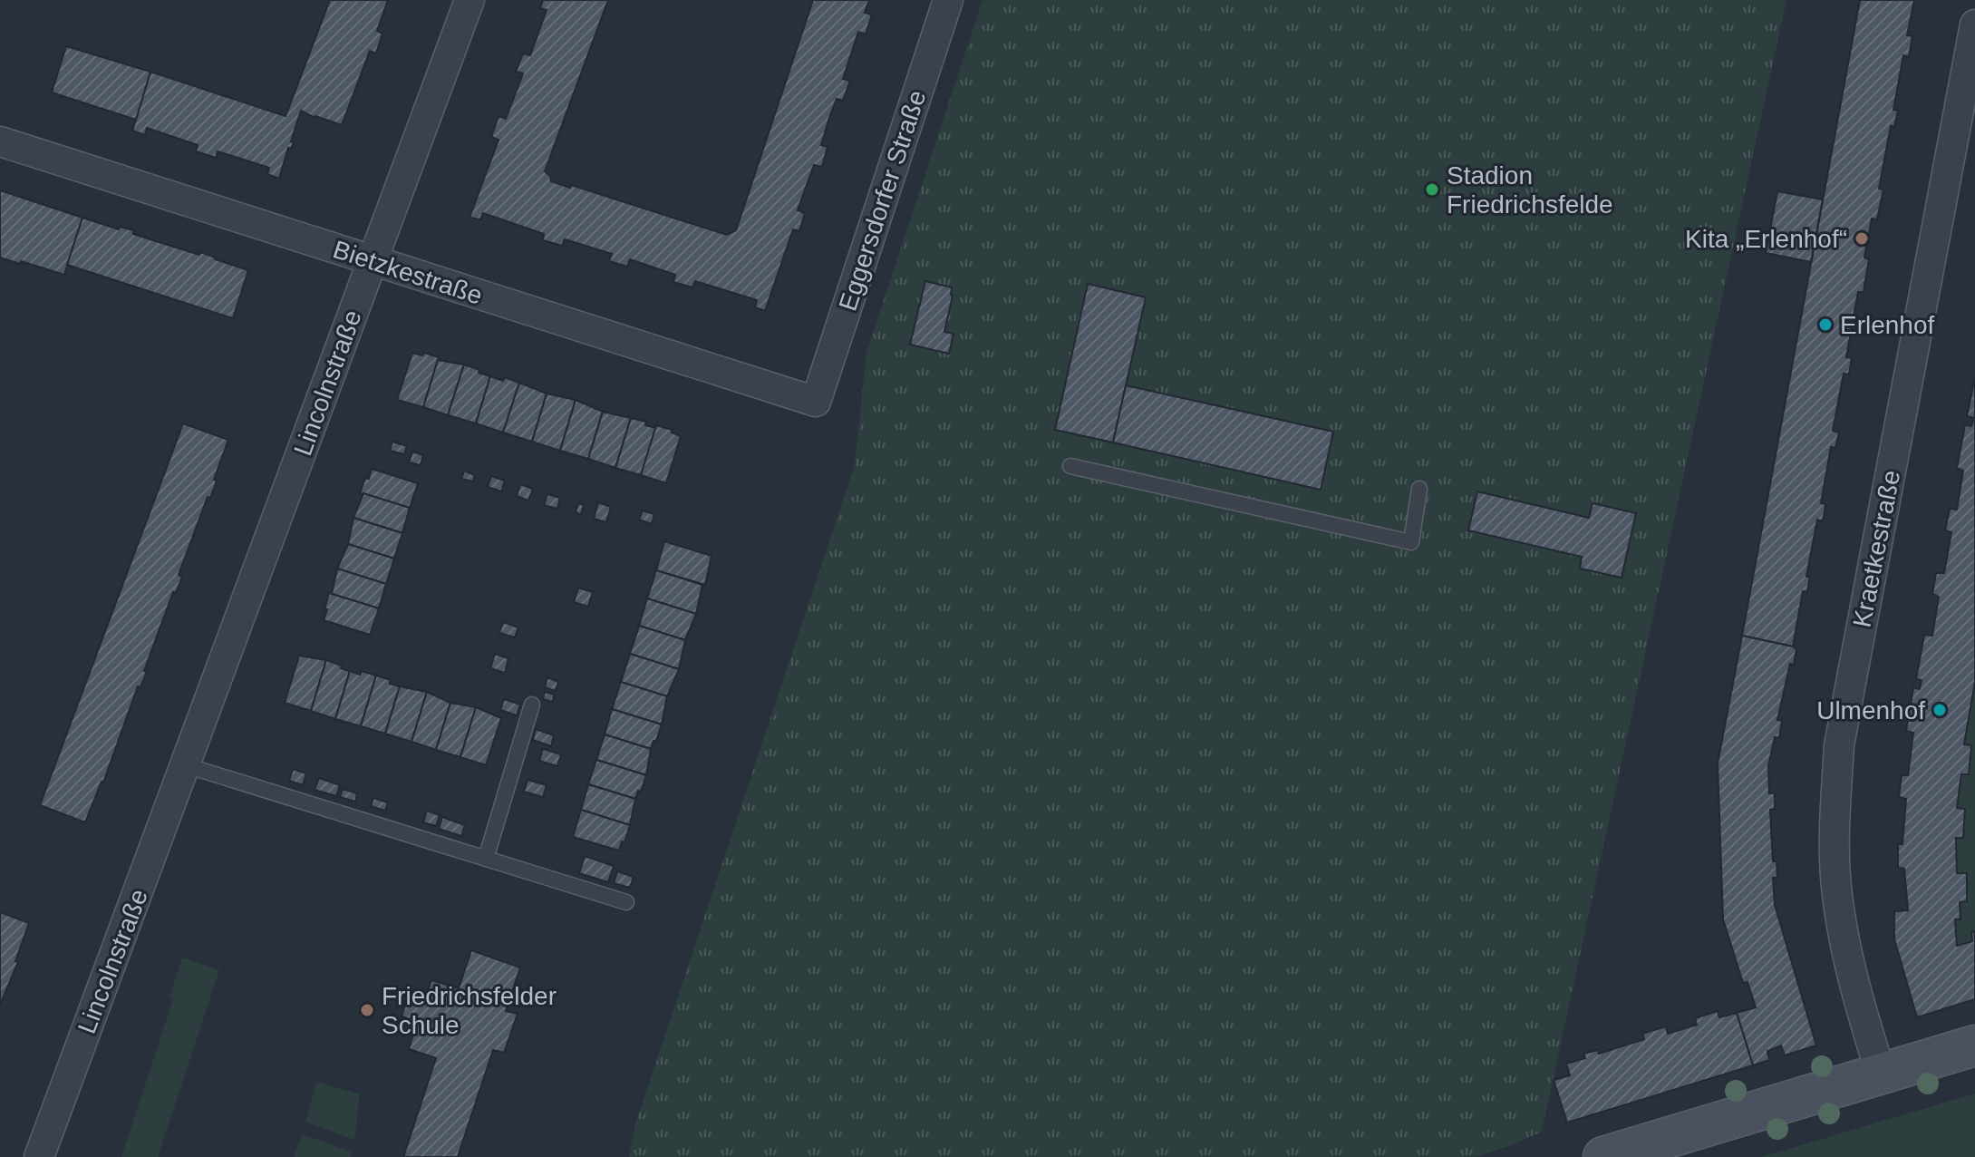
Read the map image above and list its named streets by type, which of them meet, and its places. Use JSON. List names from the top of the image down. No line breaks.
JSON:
{"streets":{"street":["Eggersdorfer Straße","Bietzkestraße","Lincolnstraße","Kraetkestraße"]},"crossings":[["Eggersdorfer Straße","Bietzkestraße"],["Bietzkestraße","Lincolnstraße"]],"places":["Stadion Friedrichsfelde","Kita „Erlenhof“","Erlenhof","Ulmenhof","Friedrichsfelder Schule"]}
